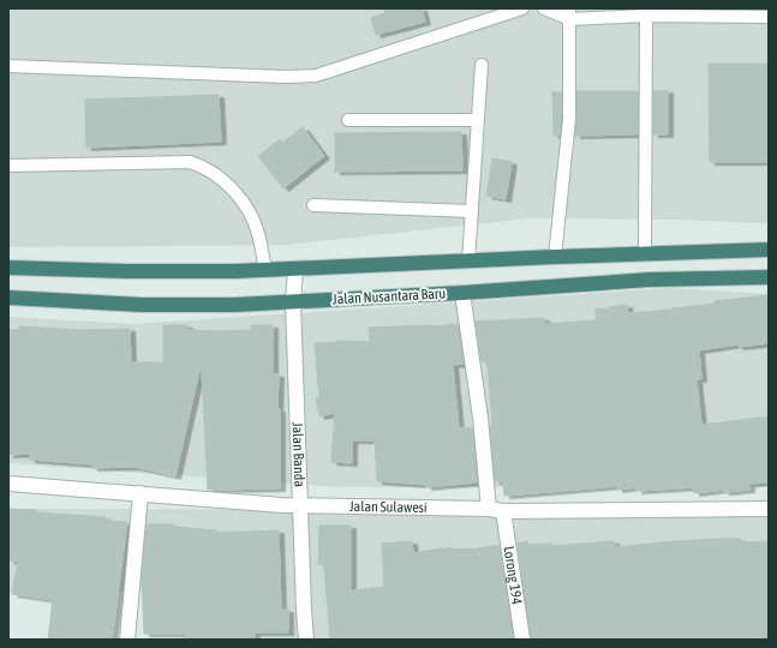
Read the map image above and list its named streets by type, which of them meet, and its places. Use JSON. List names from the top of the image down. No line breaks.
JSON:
{"streets":{"highway":["Jalan Nusantara Baru"],"street":["Jalan Banda","Jalan Sulawesi","Lorong 194"]},"crossings":[["Jalan Nusantara Baru","Jalan Banda"],["Jalan Nusantara Baru","Lorong 194"],["Jalan Banda","Jalan Sulawesi"],["Jalan Sulawesi","Lorong 194"]]}
